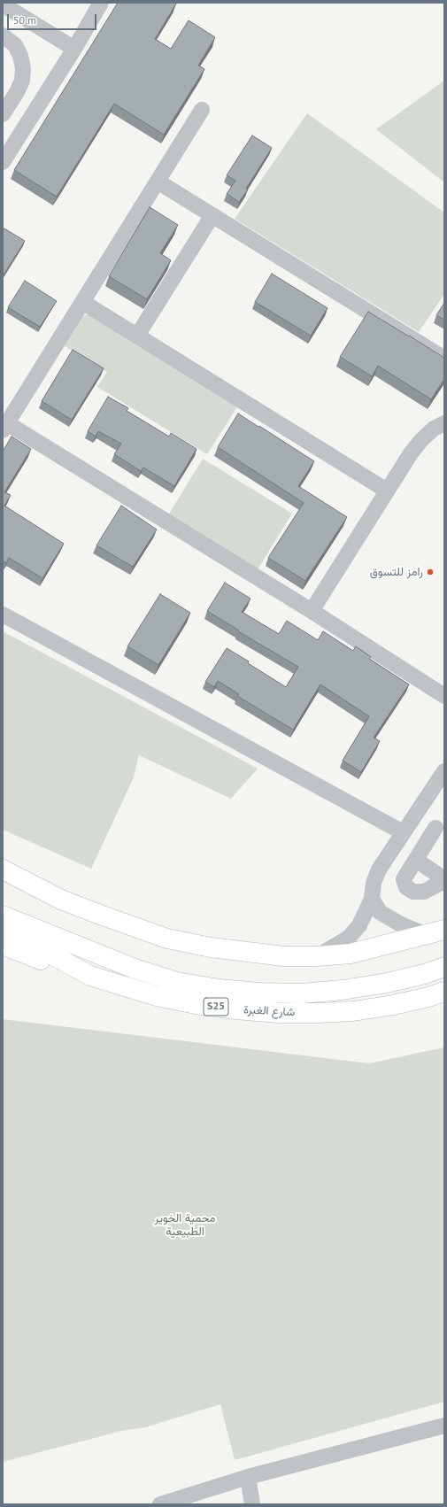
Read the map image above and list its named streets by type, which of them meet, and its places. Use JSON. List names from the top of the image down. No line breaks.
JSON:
{"streets":{"main road":["S25","شارع الغبرة"]},"parks":["محمية الخوير الطبيعية"],"places":["رامز للتسوق"],"scale_bar":"50 m"}
